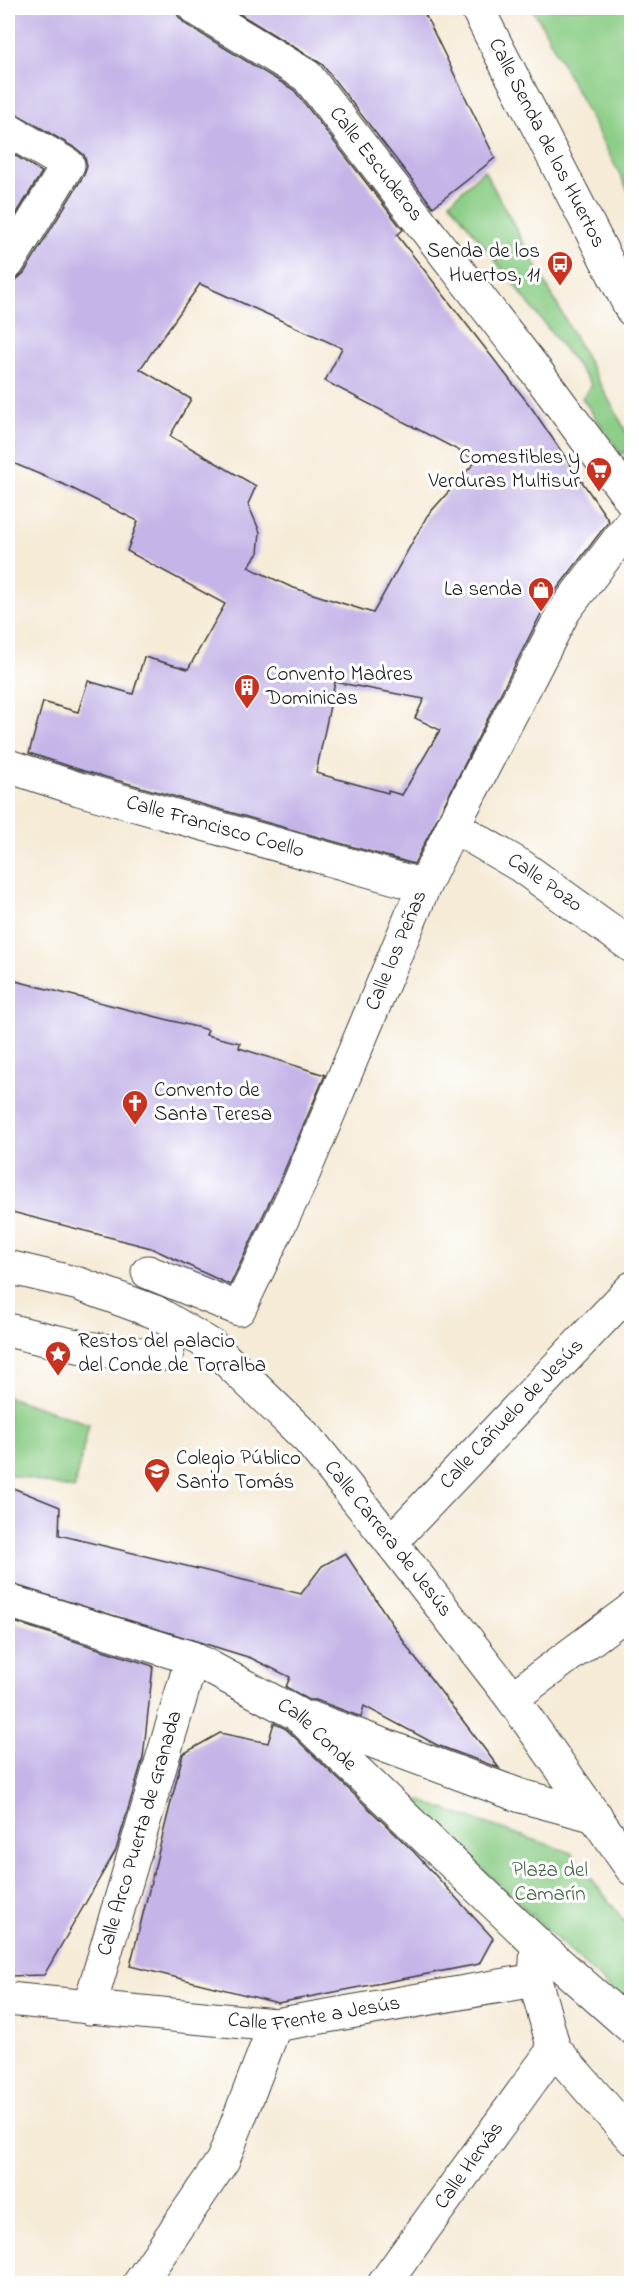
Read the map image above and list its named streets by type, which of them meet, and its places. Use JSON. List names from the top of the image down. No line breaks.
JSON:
{"streets":{"street":["Calle Senda de los Huertos","Calle Escuderos","Calle Francisco Coello","Calle Pozo","Calle los Peñas","Calle Cañuelo de Jesús","Calle Carrera de Jesús","Calle Conde","Calle Arco Puerta de Granada","Calle Frente a Jesús","Calle Hervás"]},"crossings":[["Calle Francisco Coello","Calle los Peñas"],["Calle Pozo","Calle los Peñas"],["Calle Cañuelo de Jesús","Calle Carrera de Jesús"],["Calle Conde","Calle Arco Puerta de Granada"],["Calle Arco Puerta de Granada","Calle Frente a Jesús"]],"parks":["Plaza del Camarín"],"places":{"bus stop":["Senda de los Huertos, 11"],"supermarket":["Comestibles y Verduras Multisur"],"shop":["La senda"],"building":["Convento Madres Dominicas"],"church":["Convento de Santa Teresa"],"place":["Restos del palacio del Conde de Torralba"],"school or university":["Colegio Público Santo Tomás"]}}
